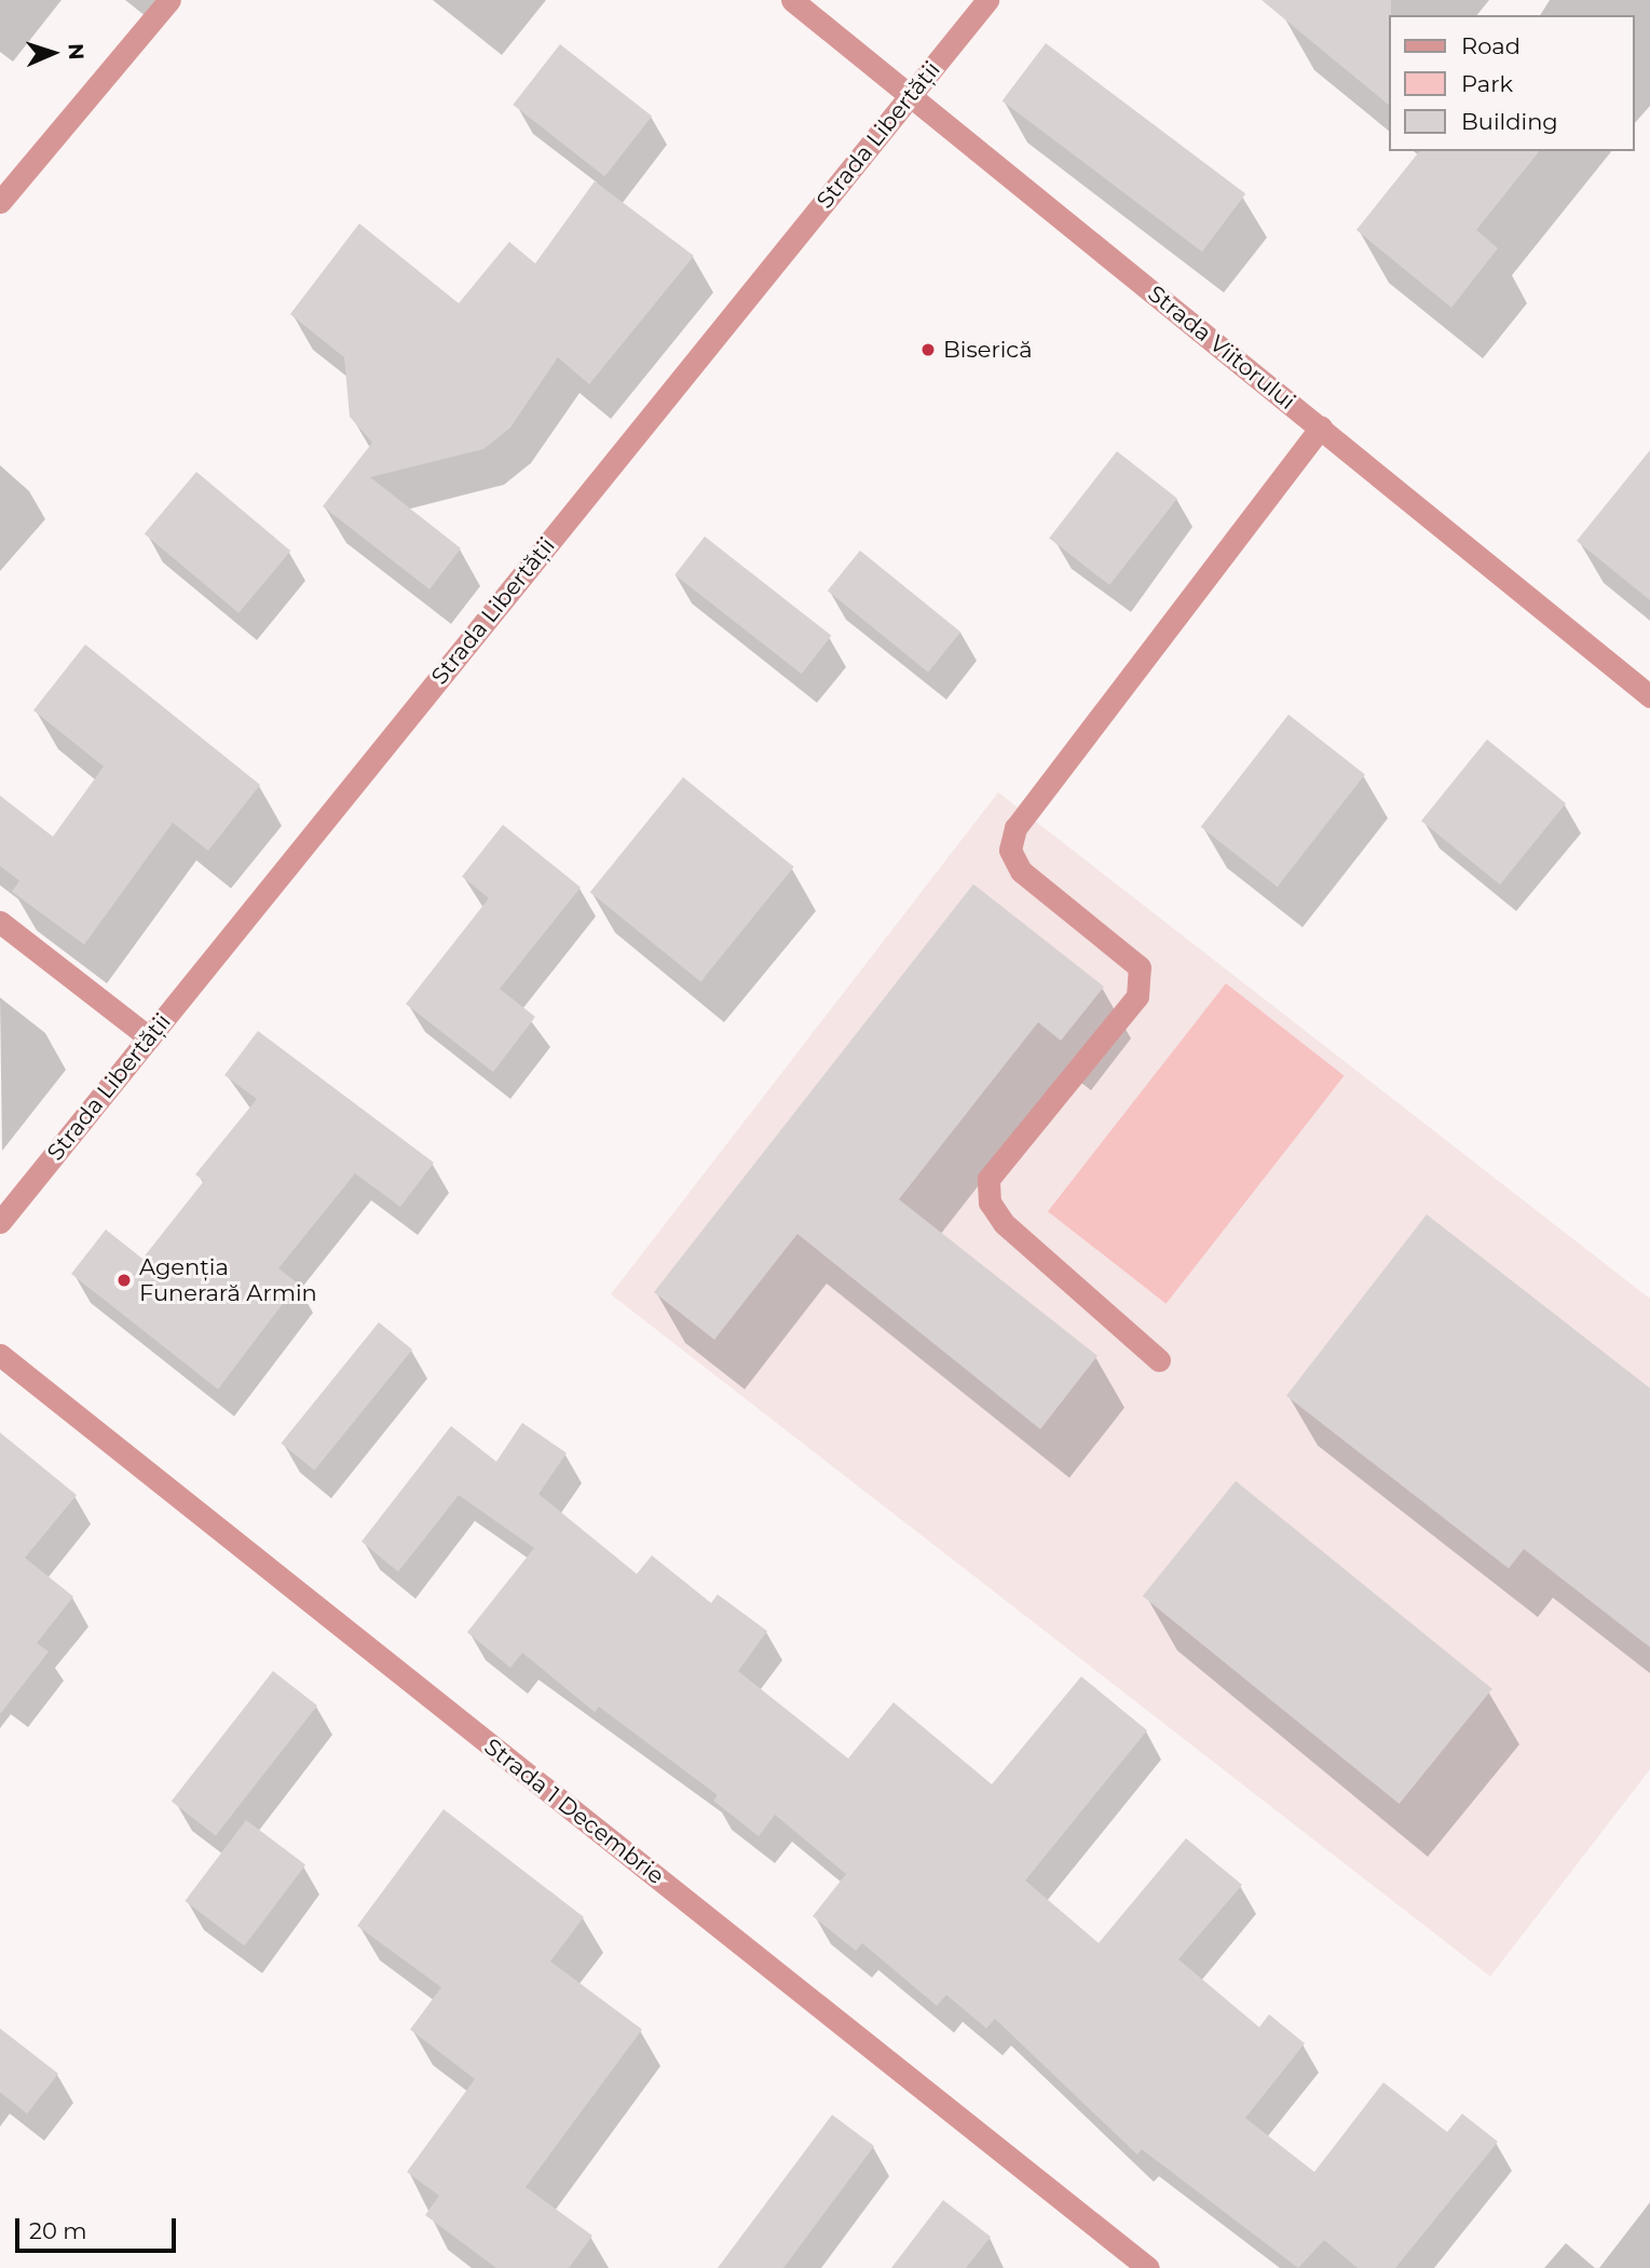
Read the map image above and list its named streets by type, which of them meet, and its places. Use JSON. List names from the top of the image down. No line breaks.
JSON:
{"streets":{"street":["Strada Libertății","Strada Viitorului","Strada 1 Decembrie"]},"crossings":[["Strada Libertății","Strada Viitorului"]],"places":["Biserică","Agenția Funerară Armin"],"legend":["Road","Park","Building"],"scale_bar":"20 m","north":"right"}
